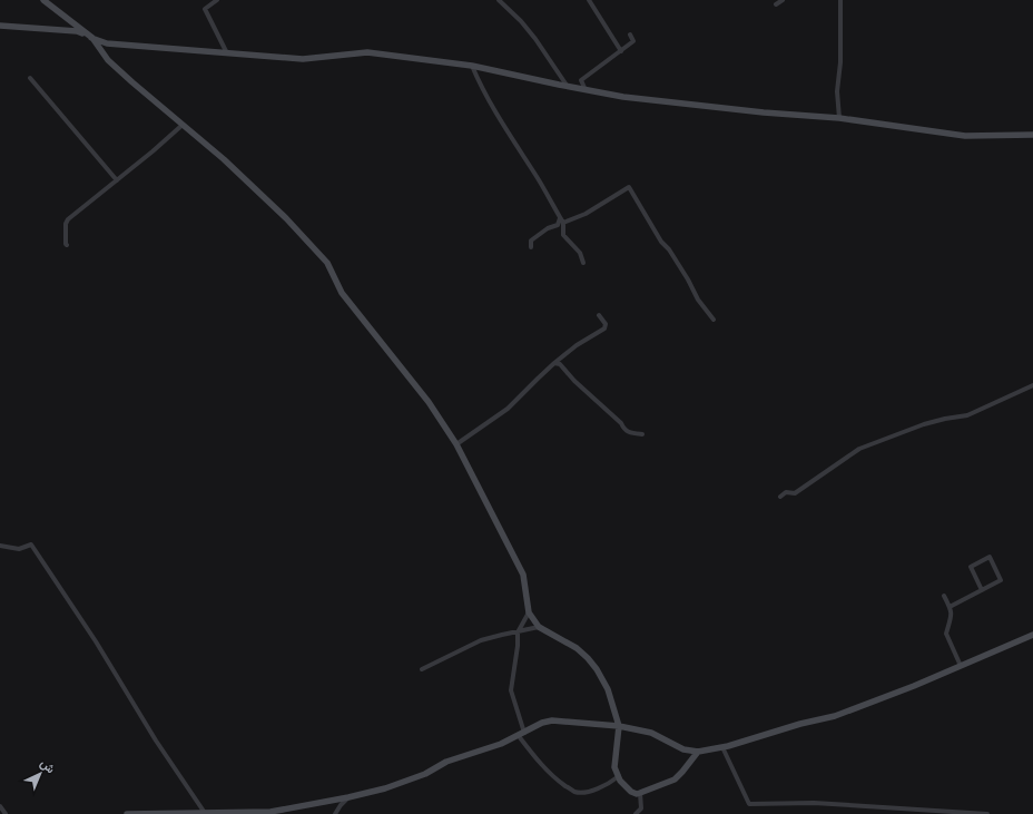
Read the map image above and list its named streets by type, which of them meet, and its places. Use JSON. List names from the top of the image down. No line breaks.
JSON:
{"north":"top right"}
